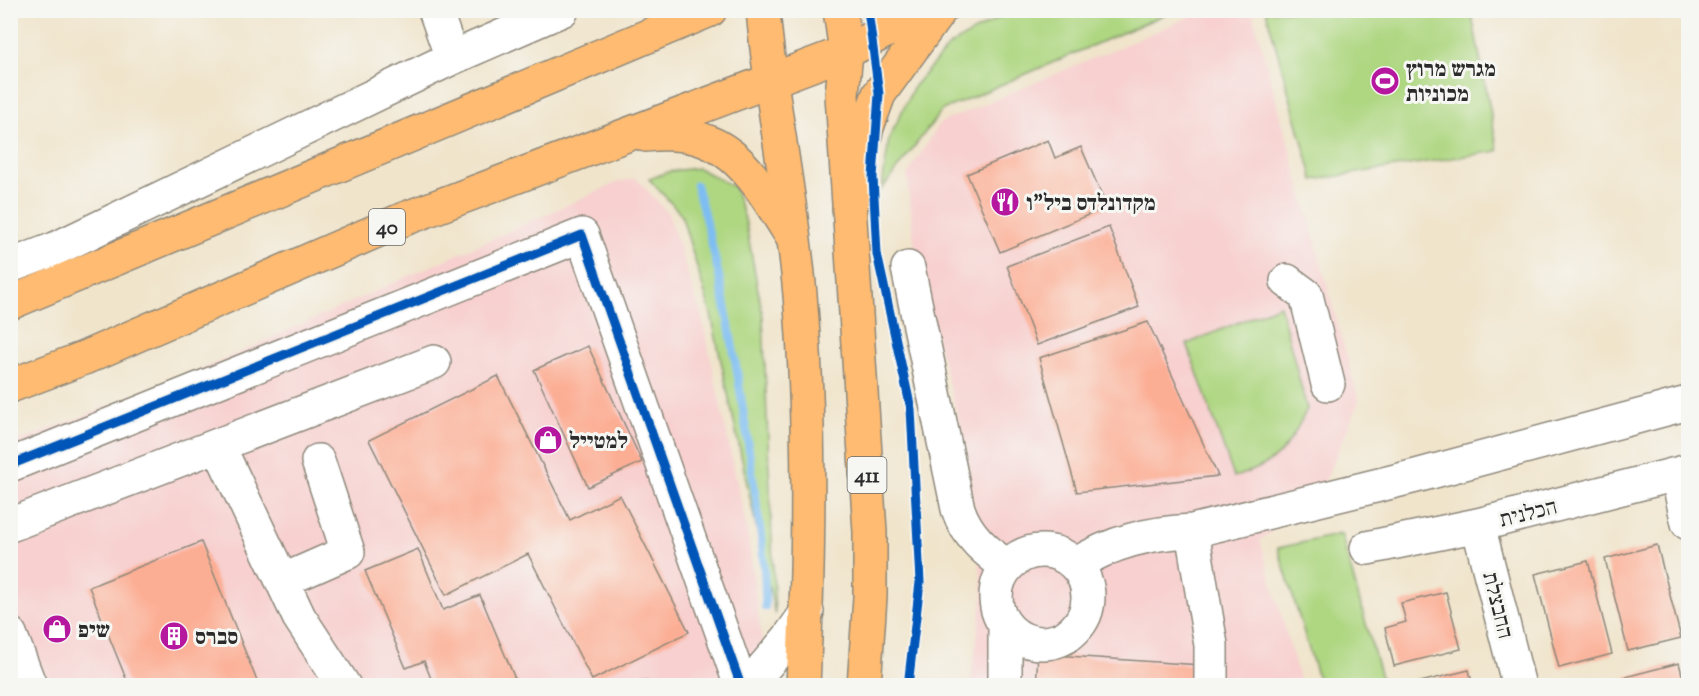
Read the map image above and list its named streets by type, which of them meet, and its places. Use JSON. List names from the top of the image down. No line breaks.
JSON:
{"streets":{"main road":["40","411"],"street":["הכלנית","החבצלת"]},"crossings":[["40","411"],["הכלנית","החבצלת"]],"places":{"sports":["מגרש מרוץ מכוניות"],"restaurant":["מקדונלדס ביל\"ו"],"shop":["למטייל","שיפ"],"building":["סברס"]}}
